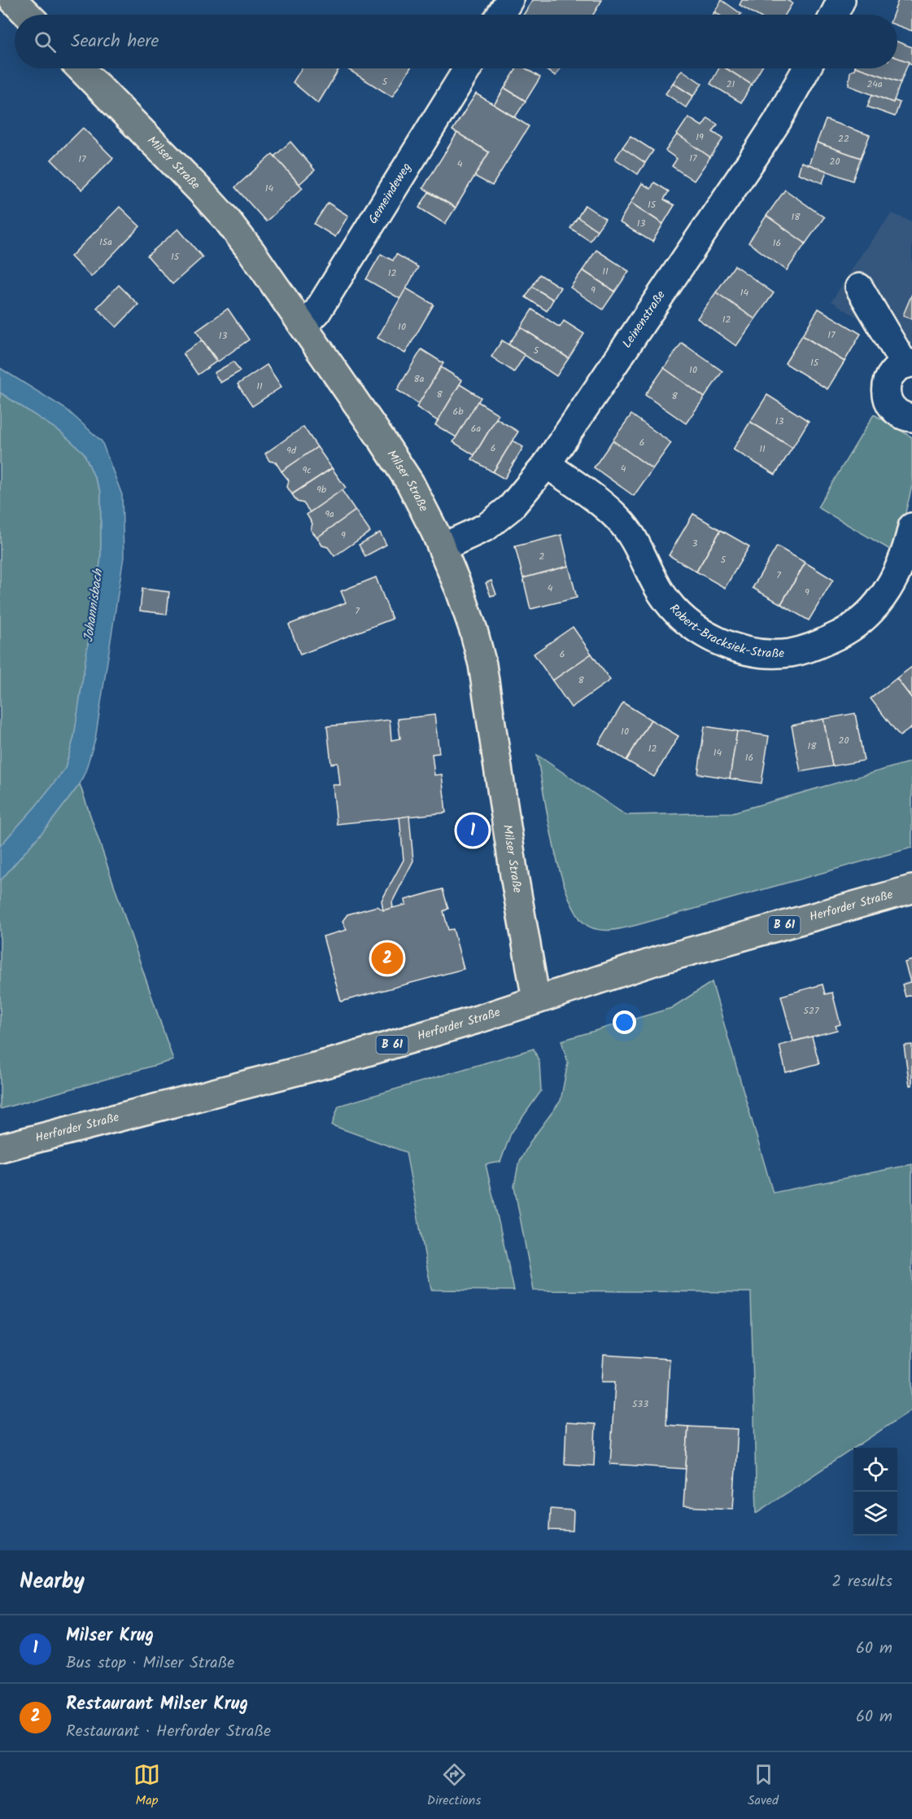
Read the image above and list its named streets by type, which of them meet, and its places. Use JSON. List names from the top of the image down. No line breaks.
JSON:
{"streets":{"main road":["Milser Straße","Herforder Straße","B 61"],"street":["Gemeindeweg","Leinenstraße","Robert-Bracksiek-Straße"]},"crossings":[["Milser Straße","Gemeindeweg"],["Milser Straße","Leinenstraße"],["Milser Straße","Herforder Straße"],["Leinenstraße","Robert-Bracksiek-Straße"]],"water":["Johannisbach"],"house_numbers":["5","21","24a","19","22","17","17","20","4","14","15","18","13","15a","16","15","11","12","9","14","12","10","17","13","5","15","10","8a","11","8","8","6b","13","6a","6","6","11","9d","4","9c","9b","9a","9","3","2","5","7","4","9","7","6","8","10","20","18","12","14","16","527","533"],"page":{"search":"Search here","pins":["1","2"],"heading":["Nearby","2 results"],"list":[{"mark":"1","name":"Milser Krug","note":"Bus stop · Milser Straße","value":"60 m"},{"mark":"2","name":"Restaurant Milser Krug","note":"Restaurant · Herforder Straße","value":"60 m"}],"nav":["Map","Directions","Saved"]}}
